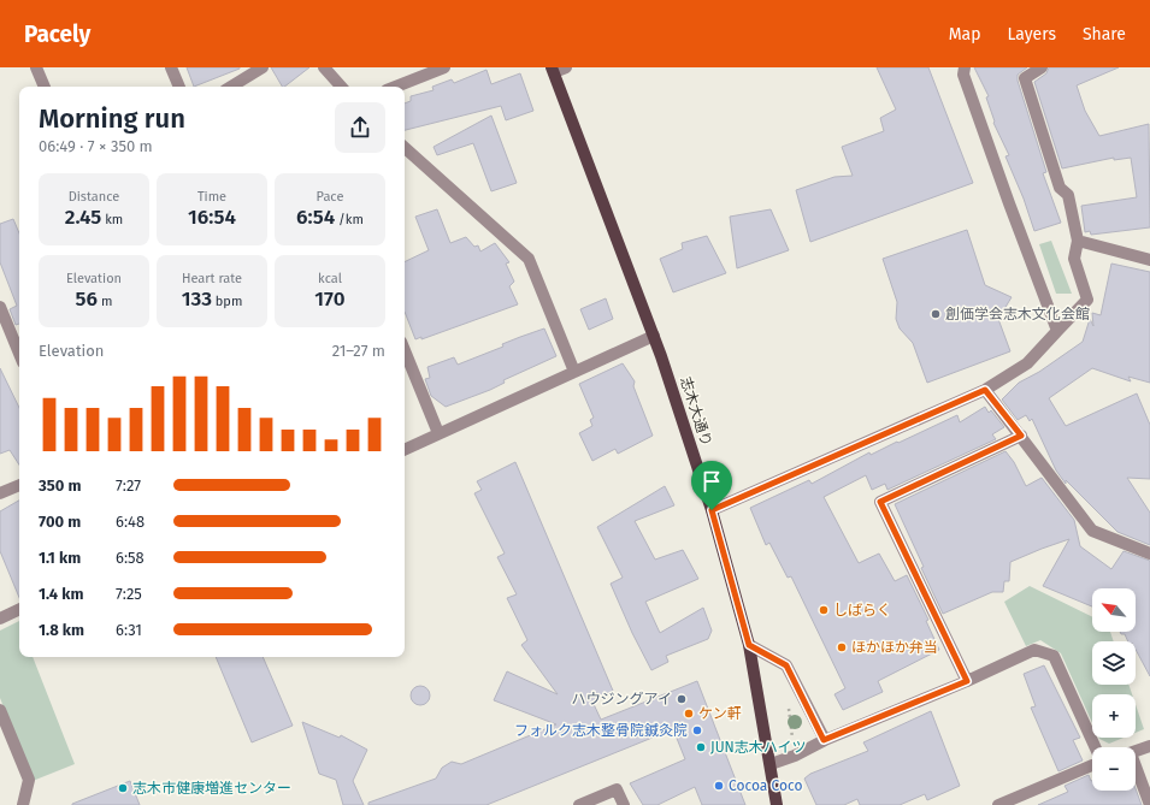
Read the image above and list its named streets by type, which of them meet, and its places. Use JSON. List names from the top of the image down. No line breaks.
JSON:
{"streets":{"main road":["志木大通り"]},"places":["創価学会志木文化会館","しばらく","ほかほか弁当","ハウジングアイ","ケン軒","フォルク志木整骨院鍼灸院","JUN志木ハイツ","Cocoa Coco","志木市健康増進センター"],"north":"top left","page":{"header":"Pacely","nav":["Map","Layers","Share"],"heading":["Morning run","06:49 · 7 × 350 m"],"stats":[["Distance","2.45 km"],["Time","16:54"],["Pace","6:54 /km"],["Elevation","56 m"],["Heart rate","133 bpm"],["kcal","170"]],"chart":["Elevation","21–27 m"],"list":[{"name":"350 m","note":"7:27"},{"name":"700 m","note":"6:48"},{"name":"1.1 km","note":"6:58"},{"name":"1.4 km","note":"7:25"},{"name":"1.8 km","note":"6:31"}],"map_buttons":["+","−"]}}
